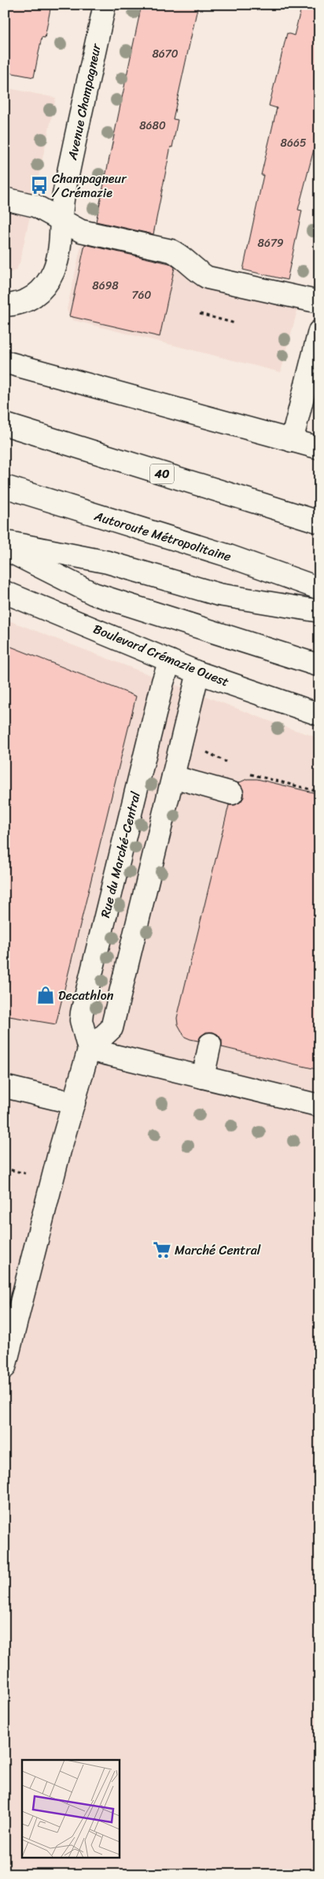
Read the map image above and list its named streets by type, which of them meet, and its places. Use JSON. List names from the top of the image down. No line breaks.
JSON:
{"streets":{"main road":["Avenue Champagneur","40","Autoroute Métropolitaine","Boulevard Crémazie Ouest","Rue du Marché-Central"]},"crossings":[["Boulevard Crémazie Ouest","Rue du Marché-Central"]],"places":{"bus stop":["Champagneur / Crémazie"],"shop":["Decathlon"],"supermarket":["Marché Central"]},"house_numbers":["8670","8680","8665","8679","8698","760"]}
